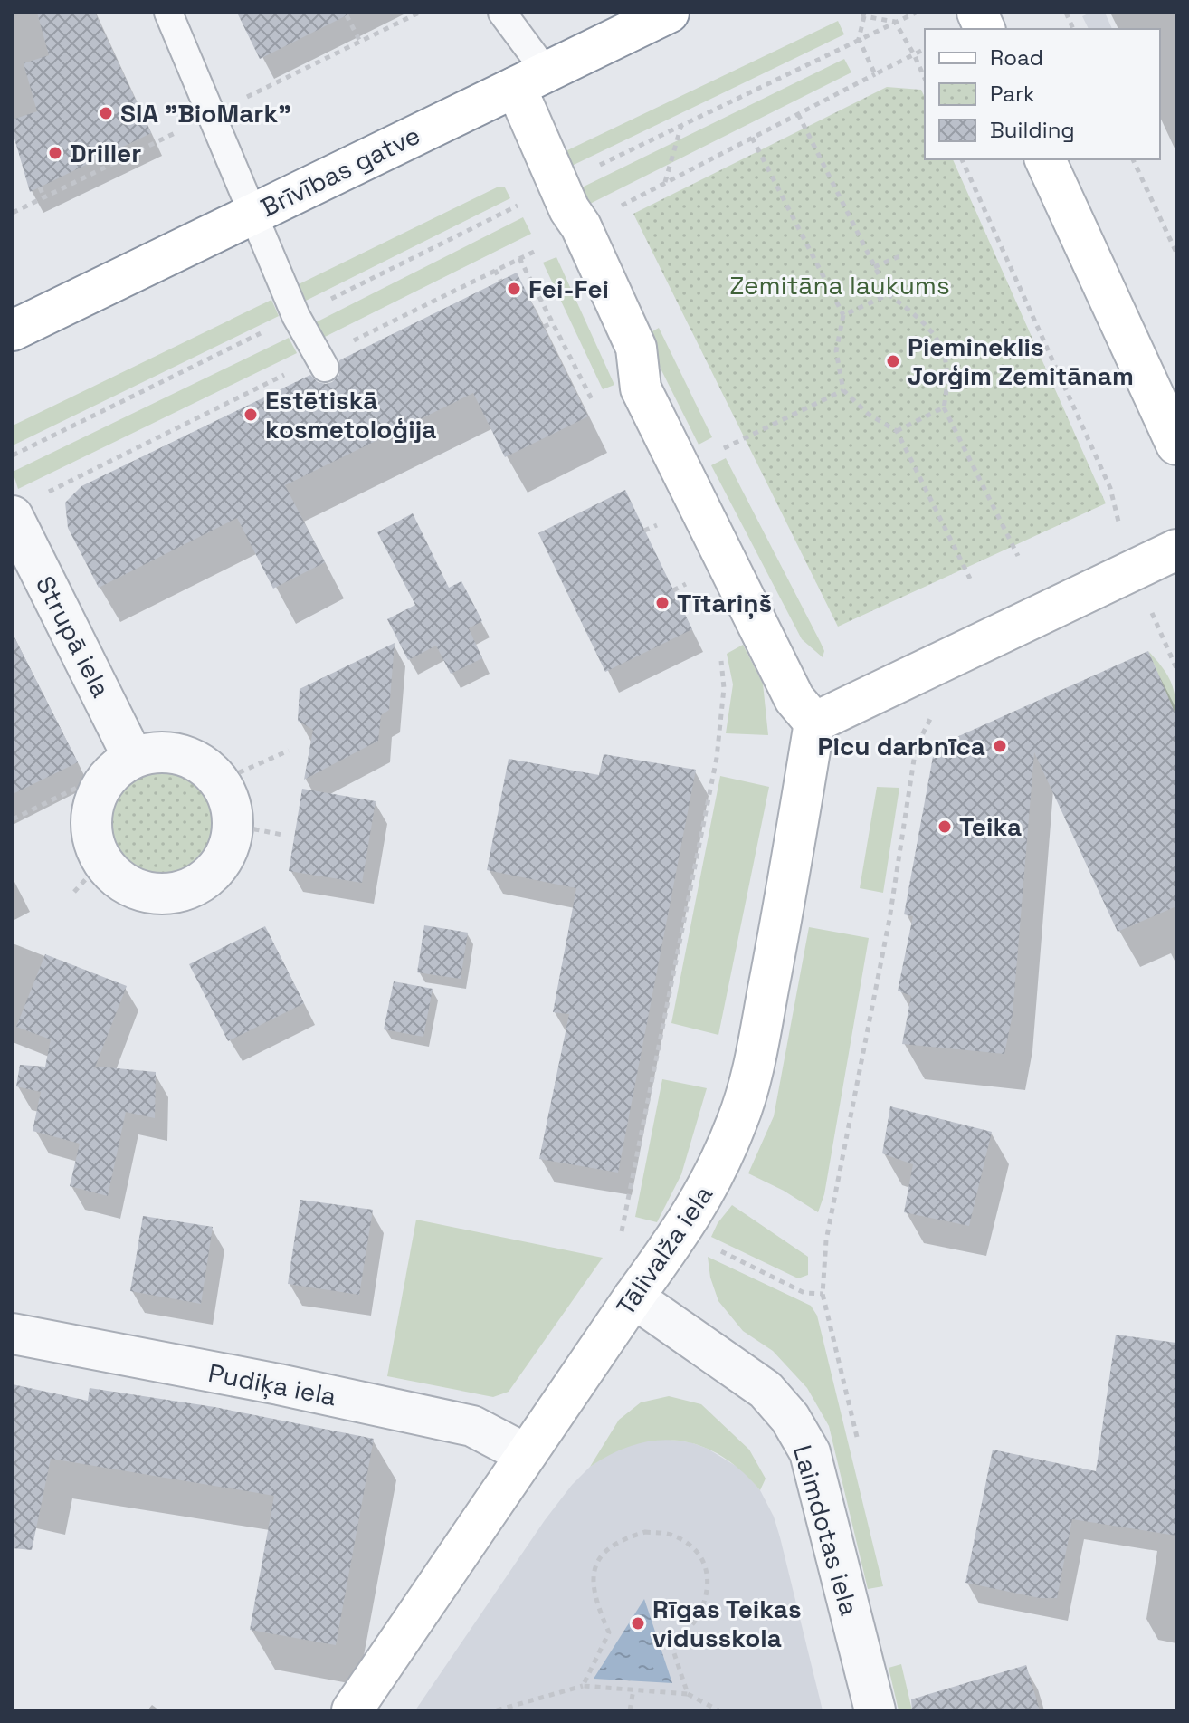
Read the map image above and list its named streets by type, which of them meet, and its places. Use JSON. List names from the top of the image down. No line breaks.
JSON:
{"streets":{"main road":["Brīvības gatve","Tālivalža iela"],"street":["Strupā iela","Pudiķa iela","Laimdotas iela"]},"crossings":[["Tālivalža iela","Pudiķa iela"],["Tālivalža iela","Laimdotas iela"]],"parks":["Zemitāna laukums"],"places":["SIA \"BioMark\"","Driller","Fei-Fei","Piemineklis Jorģim Zemitānam","Estētiskā kosmetoloģija","Tītariņš","Picu darbnīca","Teika","Rīgas Teikas vidusskola"],"legend":["Road","Park","Building"]}
